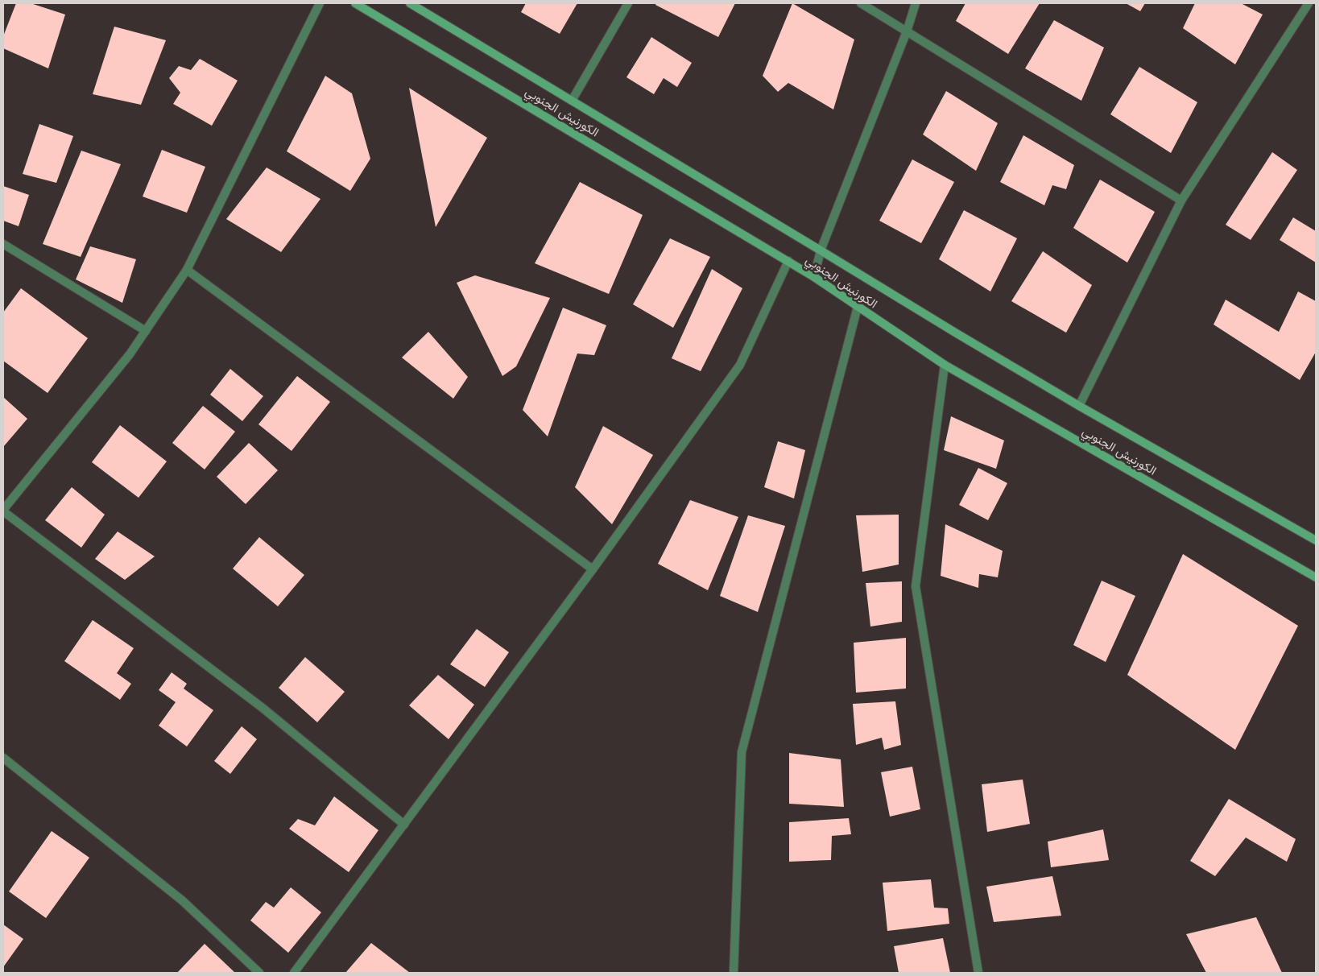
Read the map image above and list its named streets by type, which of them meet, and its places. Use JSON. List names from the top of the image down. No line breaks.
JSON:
{"streets":{"main road":["الكورنيش الجنوبي"]}}
